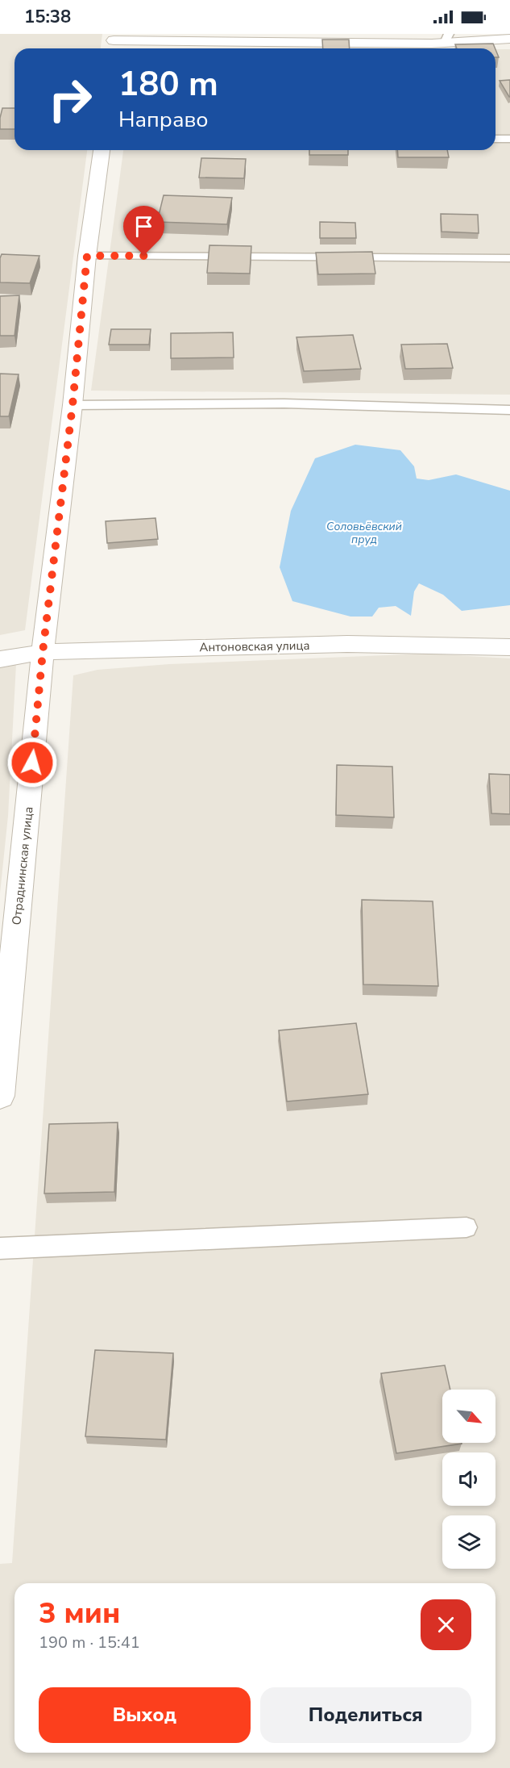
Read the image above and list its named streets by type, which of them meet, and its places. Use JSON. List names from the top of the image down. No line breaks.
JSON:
{"streets":{"street":["Антоновская улица","Отраднинская улица"]},"crossings":[["Антоновская улица","Отраднинская улица"]],"water":["Соловьёвский пруд"],"north":"bottom right","page":{"status":"15:38","turn":["180 m","Направо"],"heading":["3 мин","190 m · 15:41"],"buttons":["Выход","Поделиться"]}}
